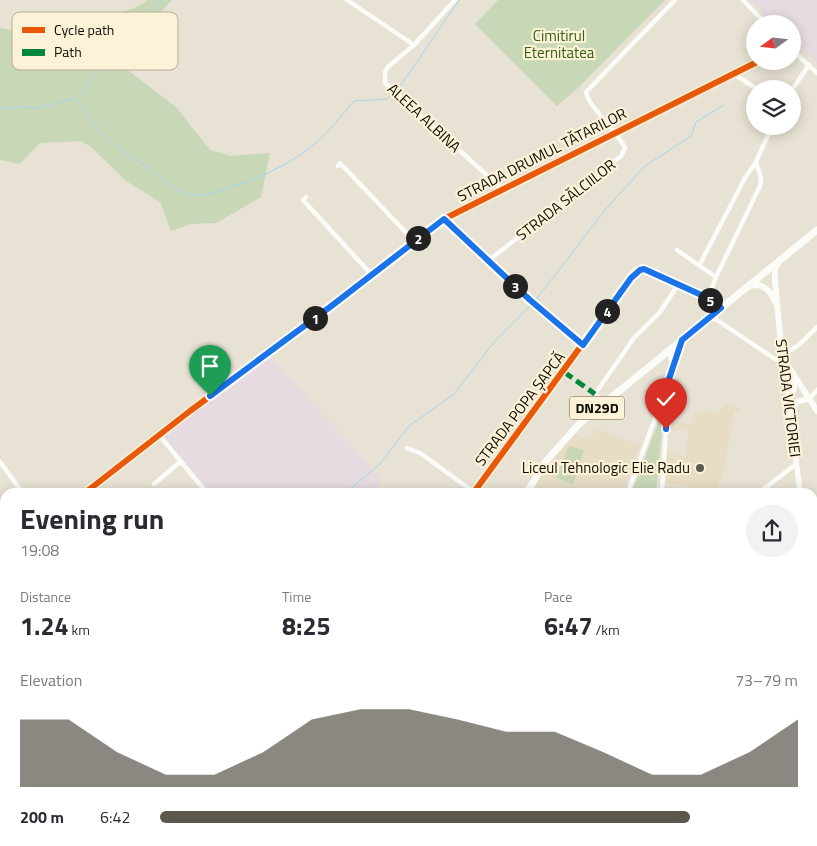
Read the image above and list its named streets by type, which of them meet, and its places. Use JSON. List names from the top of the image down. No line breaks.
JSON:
{"streets":{"main road":["STRADA VICTORIEI","DN29D"],"street":["ALEEA ALBINA","STRADA DRUMUL TĂTARILOR","STRADA SĂLCIILOR","STRADA POPA ȘAPCĂ"]},"crossings":[["ALEEA ALBINA","STRADA DRUMUL TĂTARILOR"],["STRADA DRUMUL TĂTARILOR","STRADA SĂLCIILOR"],["STRADA VICTORIEI","DN29D"],["DN29D","STRADA POPA ȘAPCĂ"]],"parks":["Cimitirul Eternitatea"],"places":["Liceul Tehnologic Elie Radu"],"legend":["Cycle path","Path"],"north":"left","page":{"pins":["2","3","5","4","1"],"heading":["Evening run","19:08"],"stats":[["Distance","1.24 km"],["Time","8:25"],["Pace","6:47 /km"]],"chart":["Elevation","73–79 m"],"list":[{"name":"200 m","note":"6:42"}]}}
